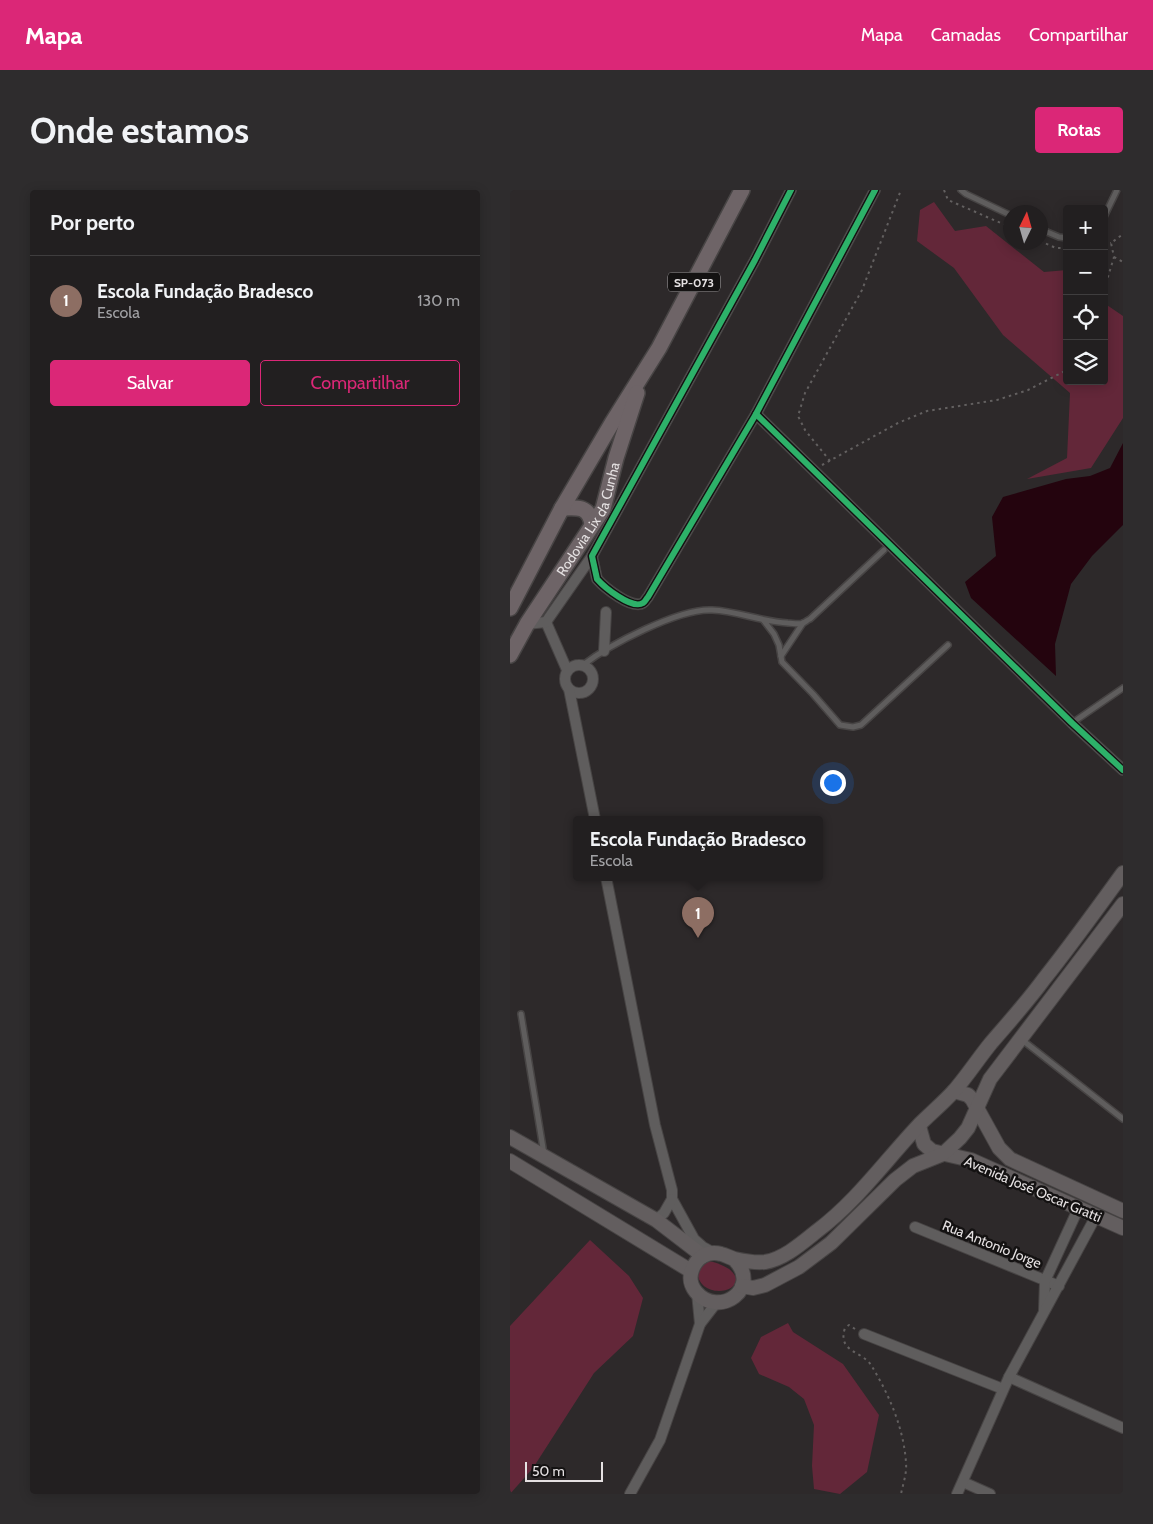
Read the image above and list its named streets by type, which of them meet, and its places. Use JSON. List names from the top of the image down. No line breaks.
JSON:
{"streets":{"main road":["SP-073","Rodovia Lix da Cunha","Avenida José Oscar Gratti"],"street":["Rua Antonio Jorge"]},"scale_bar":"50 m","north":"top","page":{"header":"Mapa","nav":["Mapa","Camadas","Compartilhar"],"buttons":["Rotas",["Salvar","Compartilhar"]],"title":"Onde estamos","heading":"Por perto","map_buttons":["+","−"],"list":[{"mark":"1","name":"Escola Fundação Bradesco","note":"Escola","value":"130 m"}],"popup":["Escola Fundação Bradesco","Escola"],"pins":"1","scale":"50 m"}}
